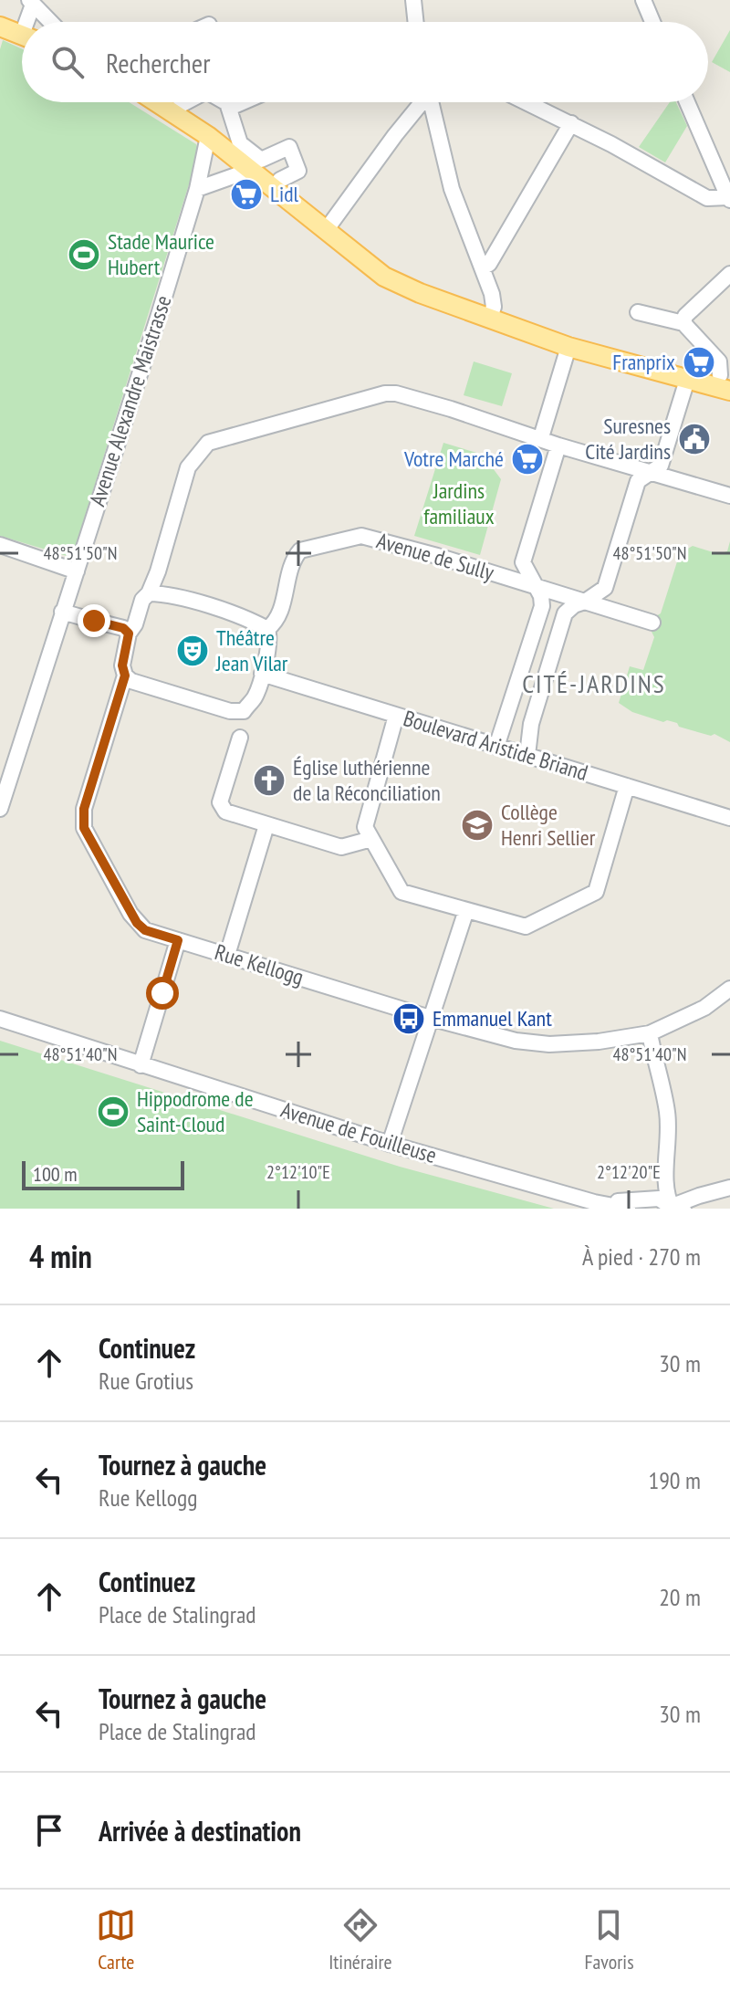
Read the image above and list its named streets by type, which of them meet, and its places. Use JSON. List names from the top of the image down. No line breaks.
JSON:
{"streets":{"street":["Avenue Alexandre Maistrasse","Avenue de Sully","Boulevard Aristide Briand","Rue Kellogg","Avenue de Fouilleuse"]},"districts":["CITÉ-JARDINS"],"parks":["Jardins familiaux"],"places":{"supermarket":["Lidl","Franprix","Votre Marché"],"sports":["Stade Maurice Hubert","Hippodrome de Saint-Cloud"],"public building":["Suresnes Cité Jardins"],"theatre":["Théâtre Jean Vilar"],"church":["Église luthérienne de la Réconciliation"],"school or university":["Collège Henri Sellier"],"bus stop":["Emmanuel Kant"]},"scale_bar":"100 m","page":{"search":"Rechercher","scale":"100 m","heading":["4 min","À pied · 270 m"],"list":[["Continuez","Rue Grotius","30 m"],["Tournez à gauche","Rue Kellogg","190 m"],["Continuez","Place de Stalingrad","20 m"],["Tournez à gauche","Place de Stalingrad","30 m"],"Arrivée à destination"],"nav":["Carte","Itinéraire","Favoris"]},"coordinates":["48°51'50\"N","48°51'40\"N","2°12'10\"E","2°12'20\"E"]}
